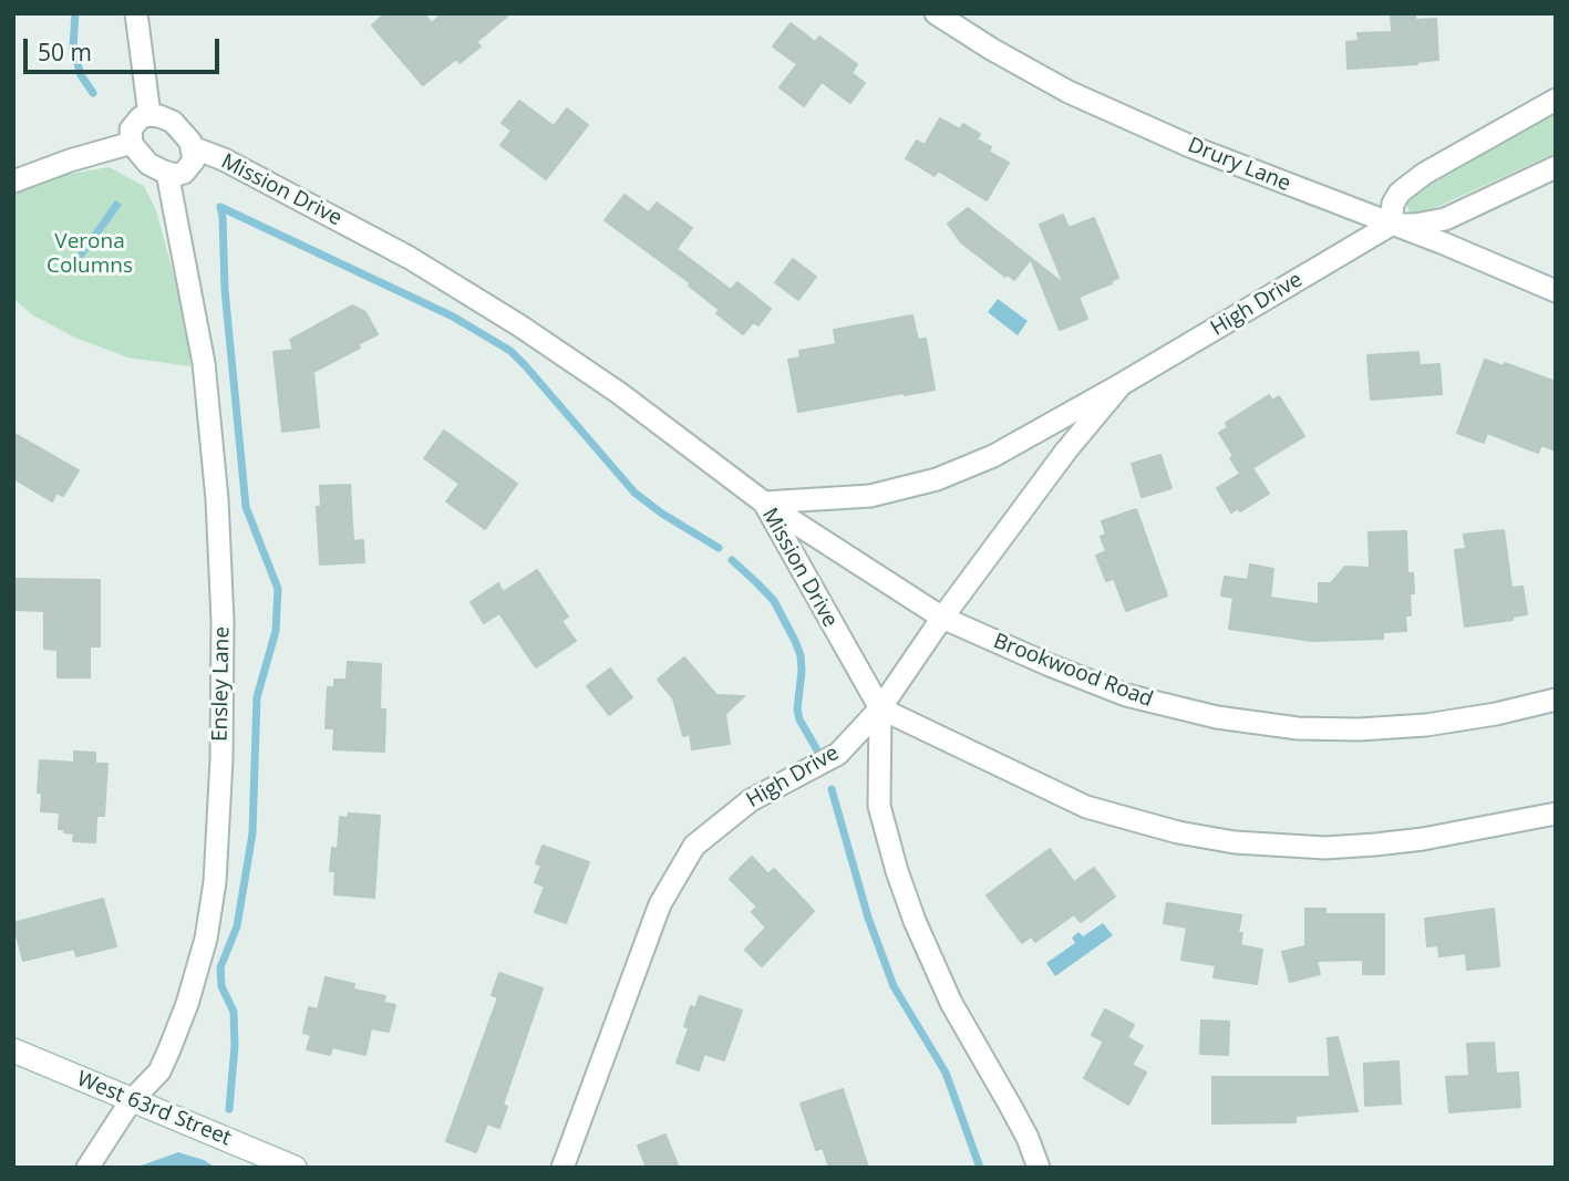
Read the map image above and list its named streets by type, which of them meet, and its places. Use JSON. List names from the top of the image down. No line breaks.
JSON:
{"streets":{"main road":["West 63rd Street"],"street":["Drury Lane","Mission Drive","High Drive","Brookwood Road","Ensley Lane"]},"crossings":[["Drury Lane","High Drive"],["Mission Drive","High Drive"],["Mission Drive","Brookwood Road"],["Mission Drive","Ensley Lane"],["High Drive","Brookwood Road"],["Ensley Lane","West 63rd Street"]],"parks":["Verona Columns"],"scale_bar":"50 m"}
